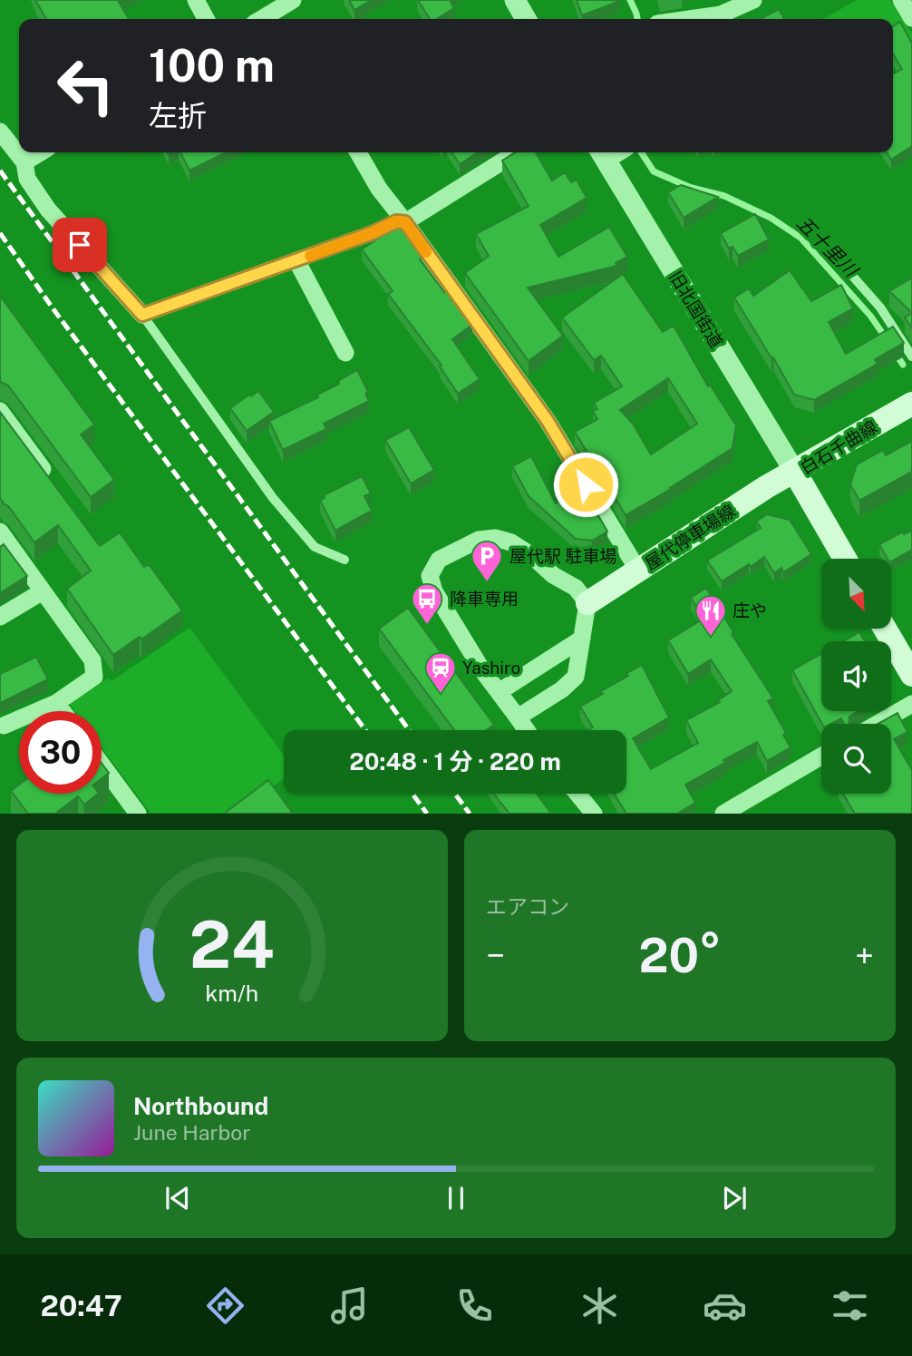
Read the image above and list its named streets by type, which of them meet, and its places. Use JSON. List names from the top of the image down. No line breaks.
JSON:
{"streets":{"main road":["白石千曲線","屋代停車場線"],"street":["旧北国街道"]},"crossings":[["旧北国街道","白石千曲線"],["旧北国街道","屋代停車場線"],["白石千曲線","屋代停車場線"]],"water":["五十里川"],"places":{"parking":["屋代駅 駐車場"],"bus stop":["降車専用"],"restaurant":["庄や"],"station":["Yashiro"]},"north":"bottom right","page":{"turn":["100 m","左折"],"limit":"30","trip":"20:48 · 1 分 · 220 m","tile":"エアコン","heat":["−","20°","+"],"song":["Northbound","June Harbor"],"tabs":"20:47","gauge":["24","km/h"]}}
